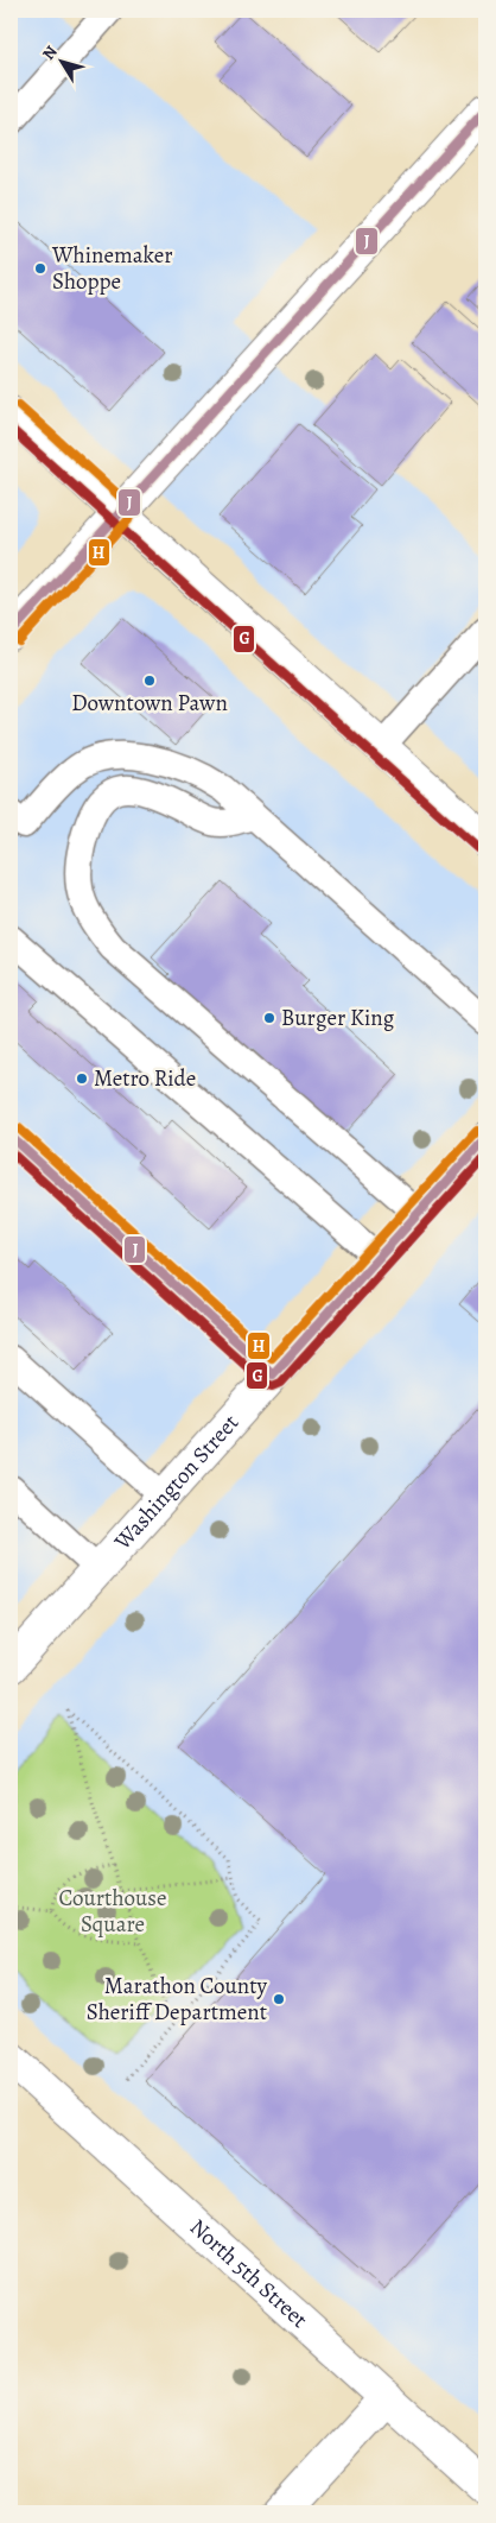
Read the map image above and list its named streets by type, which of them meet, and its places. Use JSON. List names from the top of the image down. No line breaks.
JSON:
{"streets":{"street":["Washington Street","North 5th Street"]},"parks":["Courthouse Square"],"places":["Whinemaker Shoppe","Downtown Pawn","Burger King","Metro Ride","Marathon County Sheriff Department"],"lines":["transit line J","transit line H","transit line G"],"north":"top left"}
